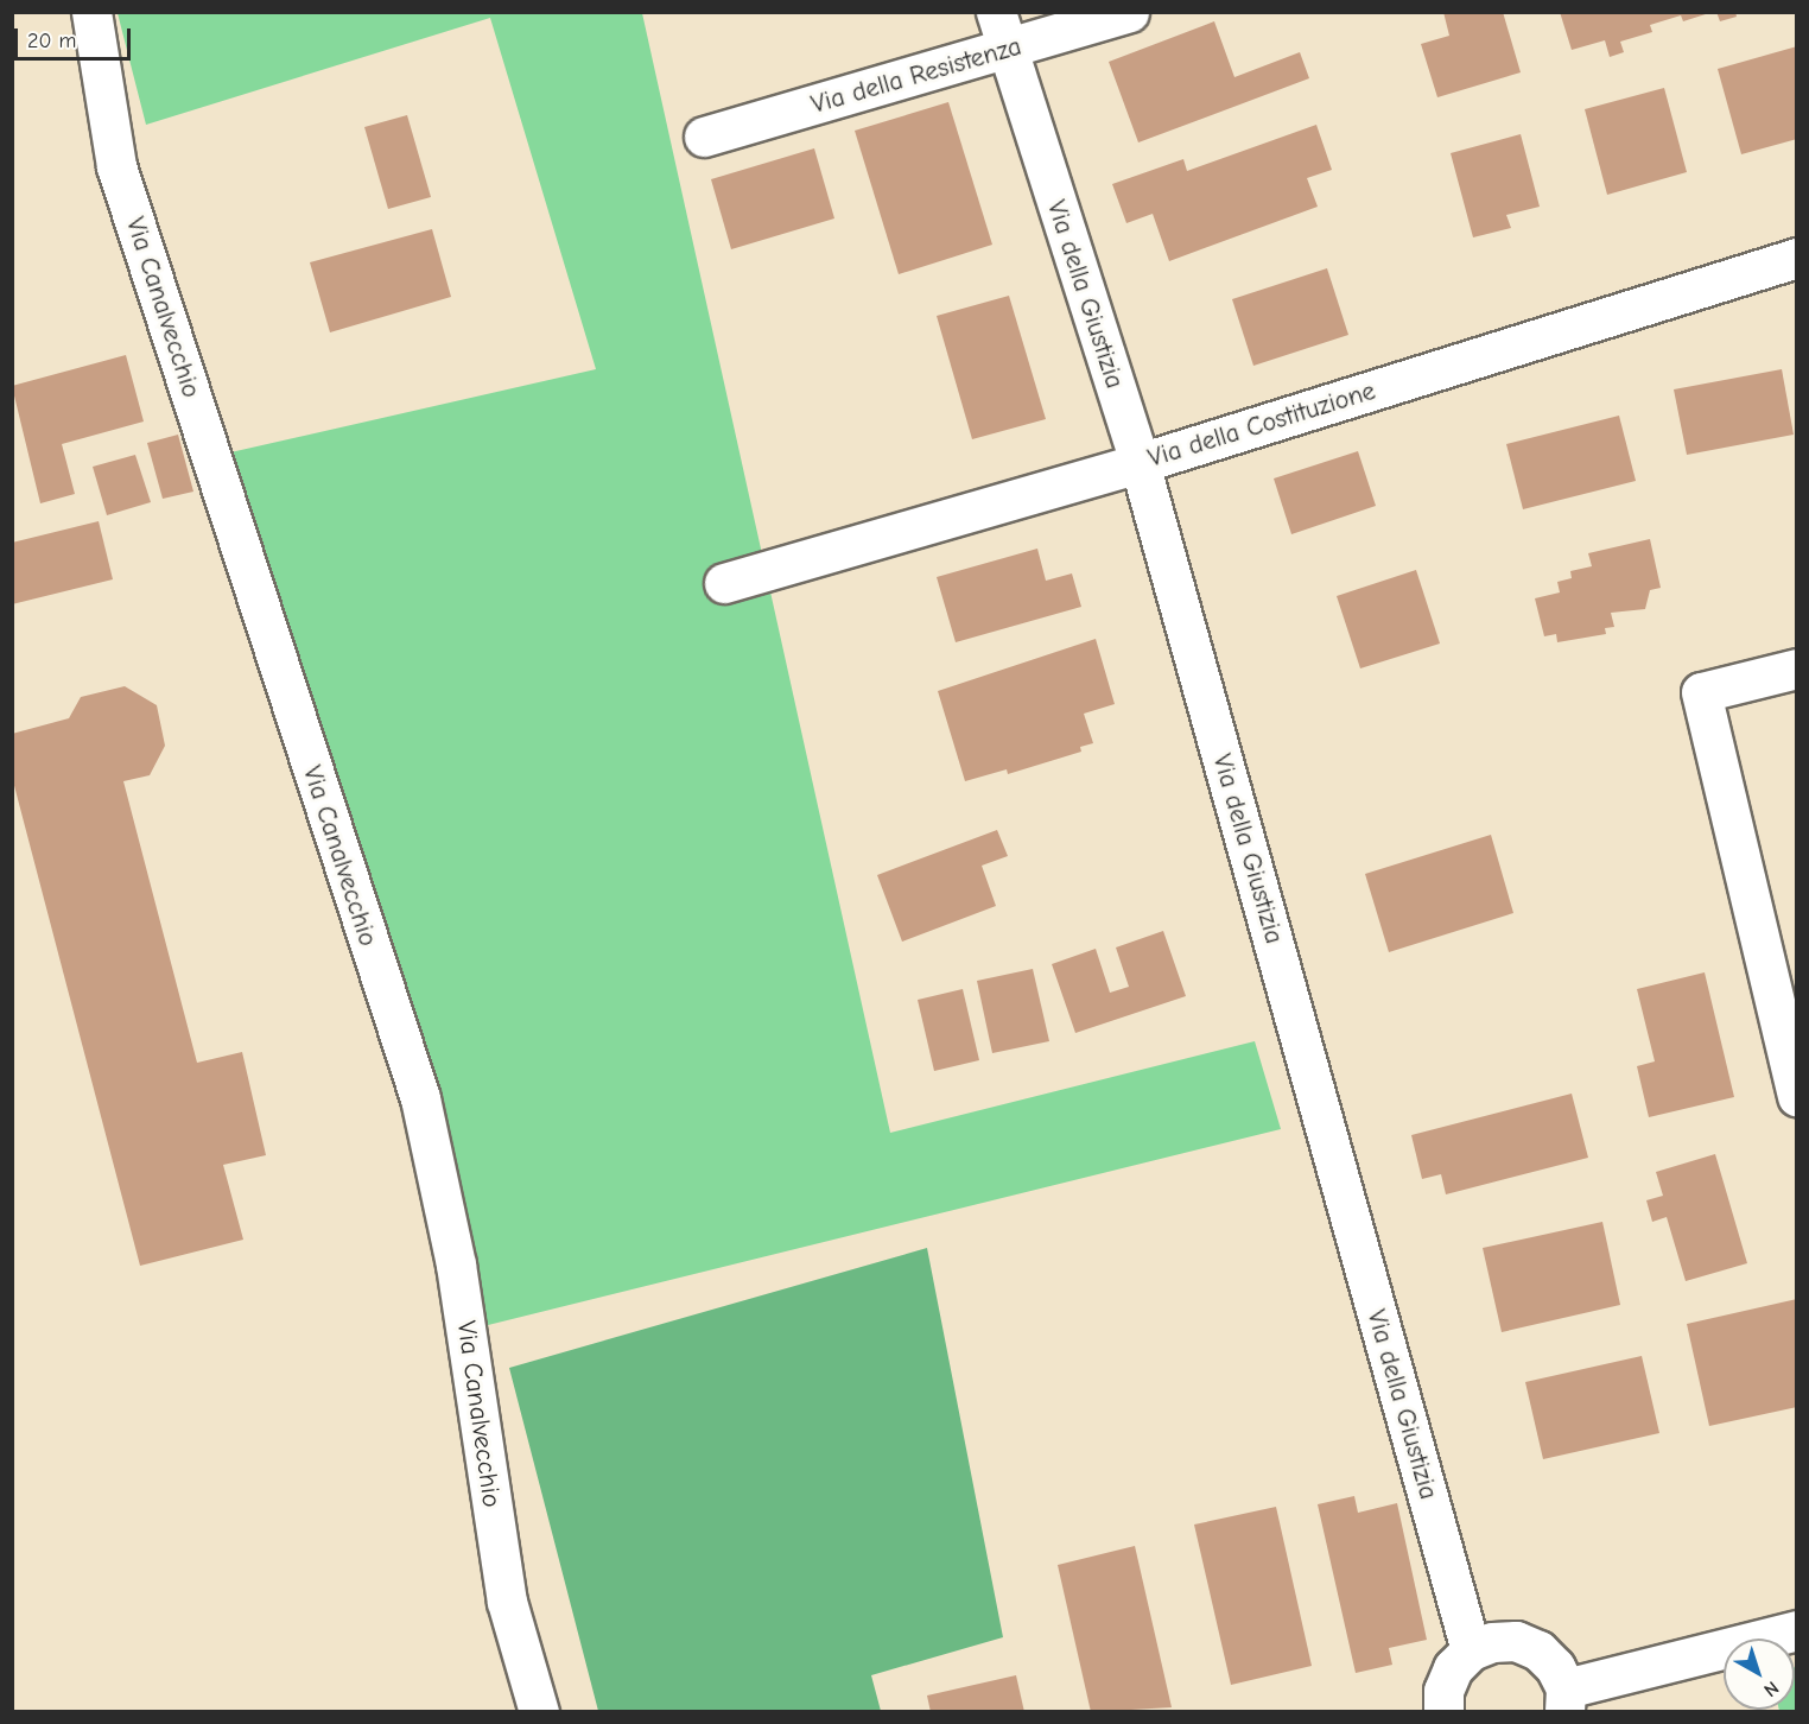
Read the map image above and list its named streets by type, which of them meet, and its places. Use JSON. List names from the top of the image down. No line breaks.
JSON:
{"streets":{"street":["Via della Resistenza","Via della Giustizia","Via Canalvecchio","Via della Costituzione"]},"crossings":[["Via della Resistenza","Via della Giustizia"],["Via della Giustizia","Via della Costituzione"]],"scale_bar":"20 m","north":"bottom right"}
